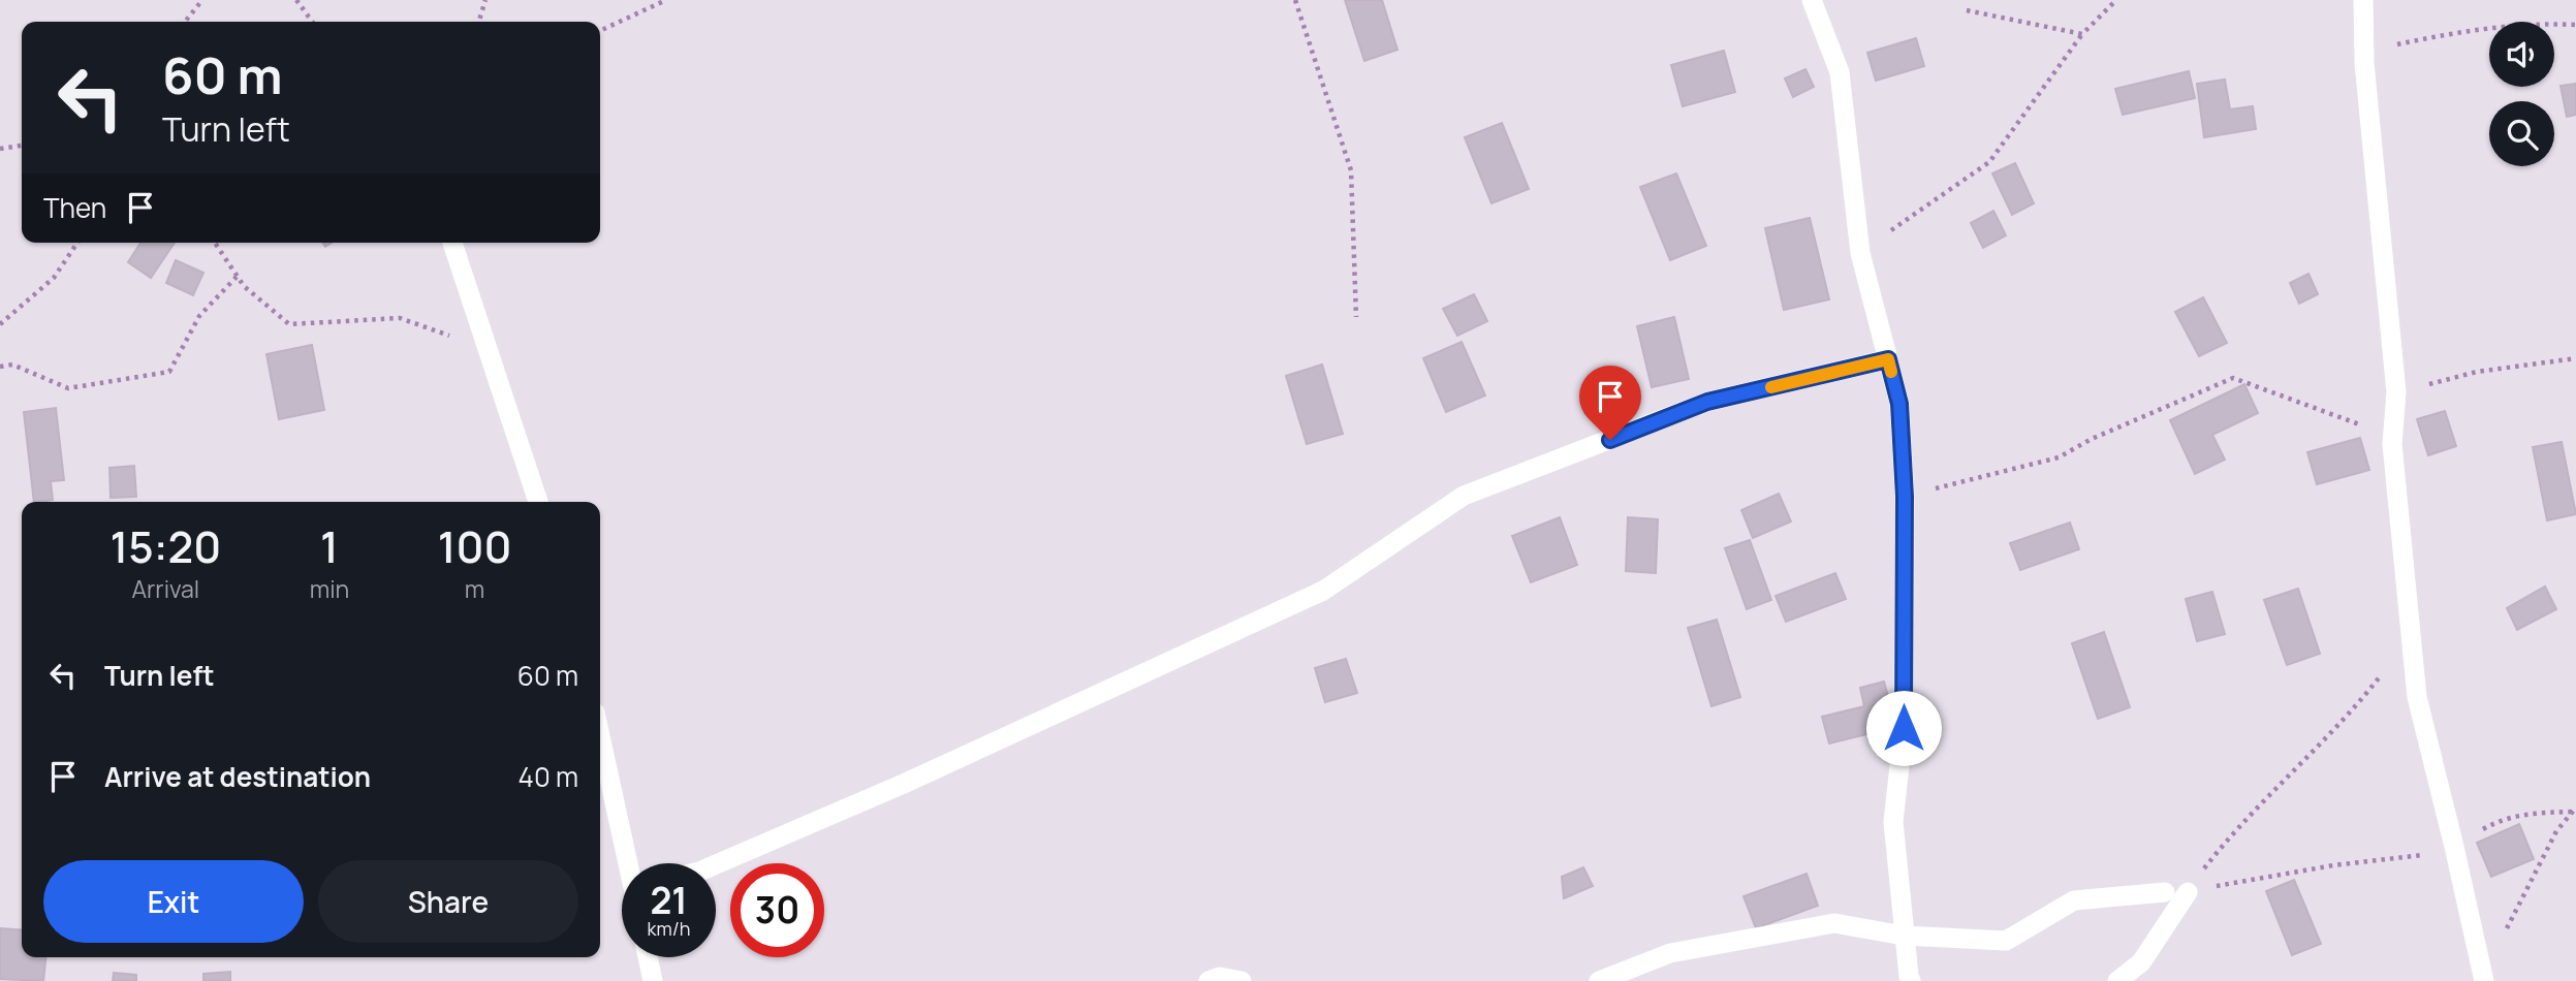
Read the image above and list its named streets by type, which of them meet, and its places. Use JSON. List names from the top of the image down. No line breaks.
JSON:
{"page":{"turn":["60 m","Turn left"],"then":"Then","eta":["15:20","Arrival","1","min","100","m"],"list":[{"name":"Turn left","value":"60 m"},{"name":"Arrive at destination","value":"40 m"}],"buttons":["Exit","Share"],"speed":"21 km/h","limit":"30"}}
